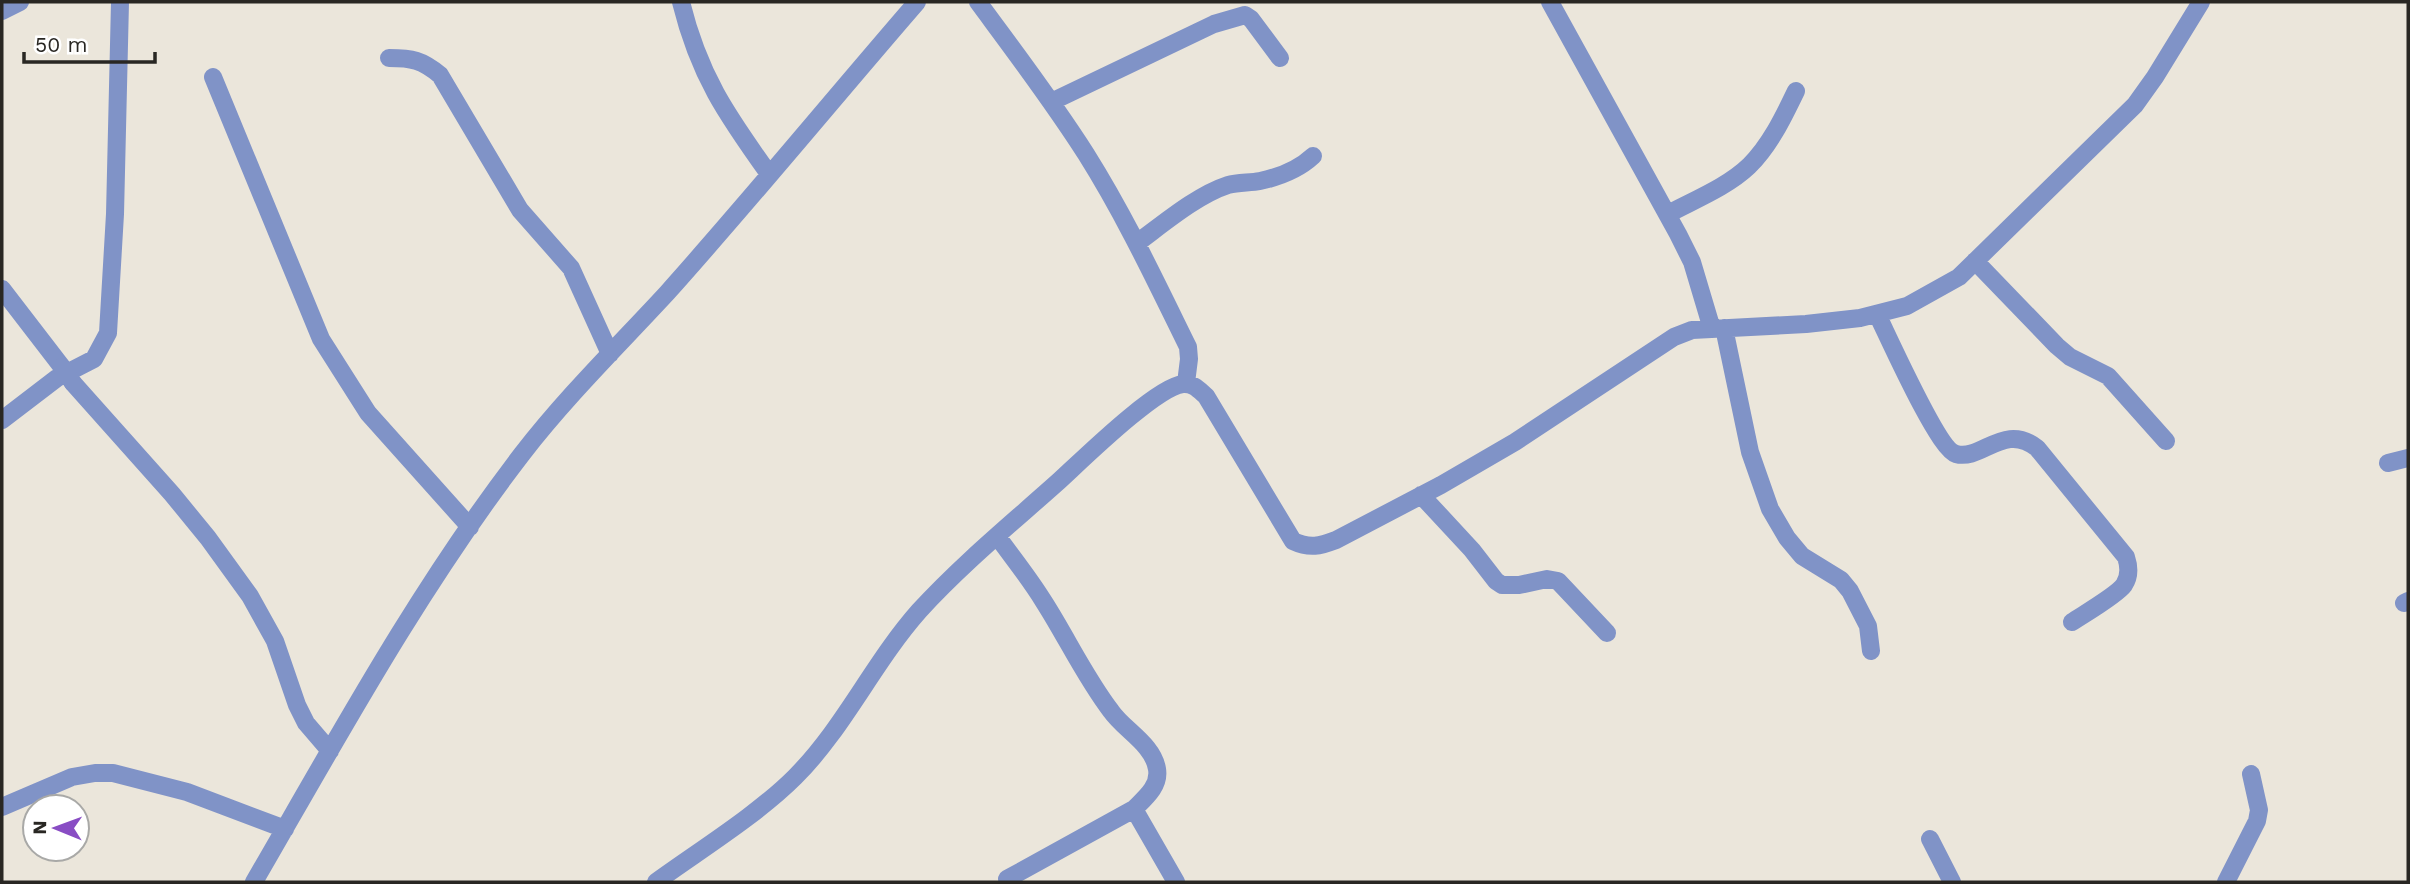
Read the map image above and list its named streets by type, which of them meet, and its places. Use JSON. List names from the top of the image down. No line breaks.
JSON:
{"scale_bar":"50 m","north":"left"}
